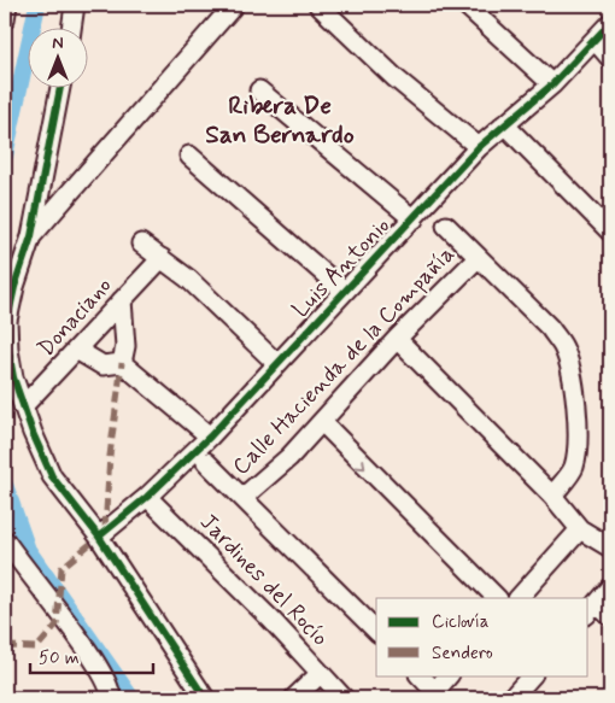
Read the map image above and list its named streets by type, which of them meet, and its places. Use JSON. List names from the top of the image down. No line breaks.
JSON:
{"streets":{"street":["Luis Antonio","Donaciano","Calle Hacienda de la Compañía","Jardines del Rocío"]},"crossings":[["Luis Antonio","Jardines del Rocío"]],"districts":["Ribera De San Bernardo"],"legend":["Ciclovía","Sendero"],"scale_bar":"50 m","north":"top"}
